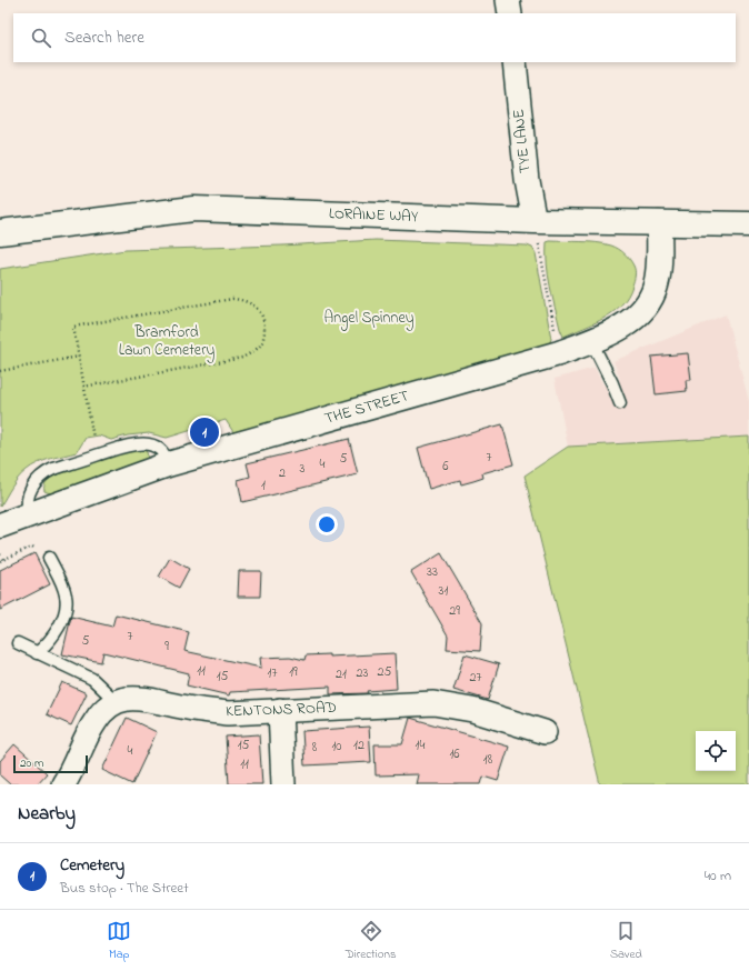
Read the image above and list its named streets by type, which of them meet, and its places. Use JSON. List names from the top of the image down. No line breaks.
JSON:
{"streets":{"main road":["LORAINE WAY","THE STREET"],"street":["TYE LANE","KENTONS ROAD"]},"crossings":[["TYE LANE","LORAINE WAY"],["LORAINE WAY","THE STREET"]],"parks":["Angel Spinney","Bramford Lawn Cemetery"],"house_numbers":["7","5","4","6","3","2","1","33","31","29","7","5","9","11","19","25","17","23","21","15","27","15","12","14","10","8","4","16","18","11"],"scale_bar":"20 m","page":{"search":"Search here","pins":"1","scale":"20 m","heading":"Nearby","list":[{"mark":"1","name":"Cemetery","note":"Bus stop · The Street","value":"40 m"}],"nav":["Map","Directions","Saved"]}}
